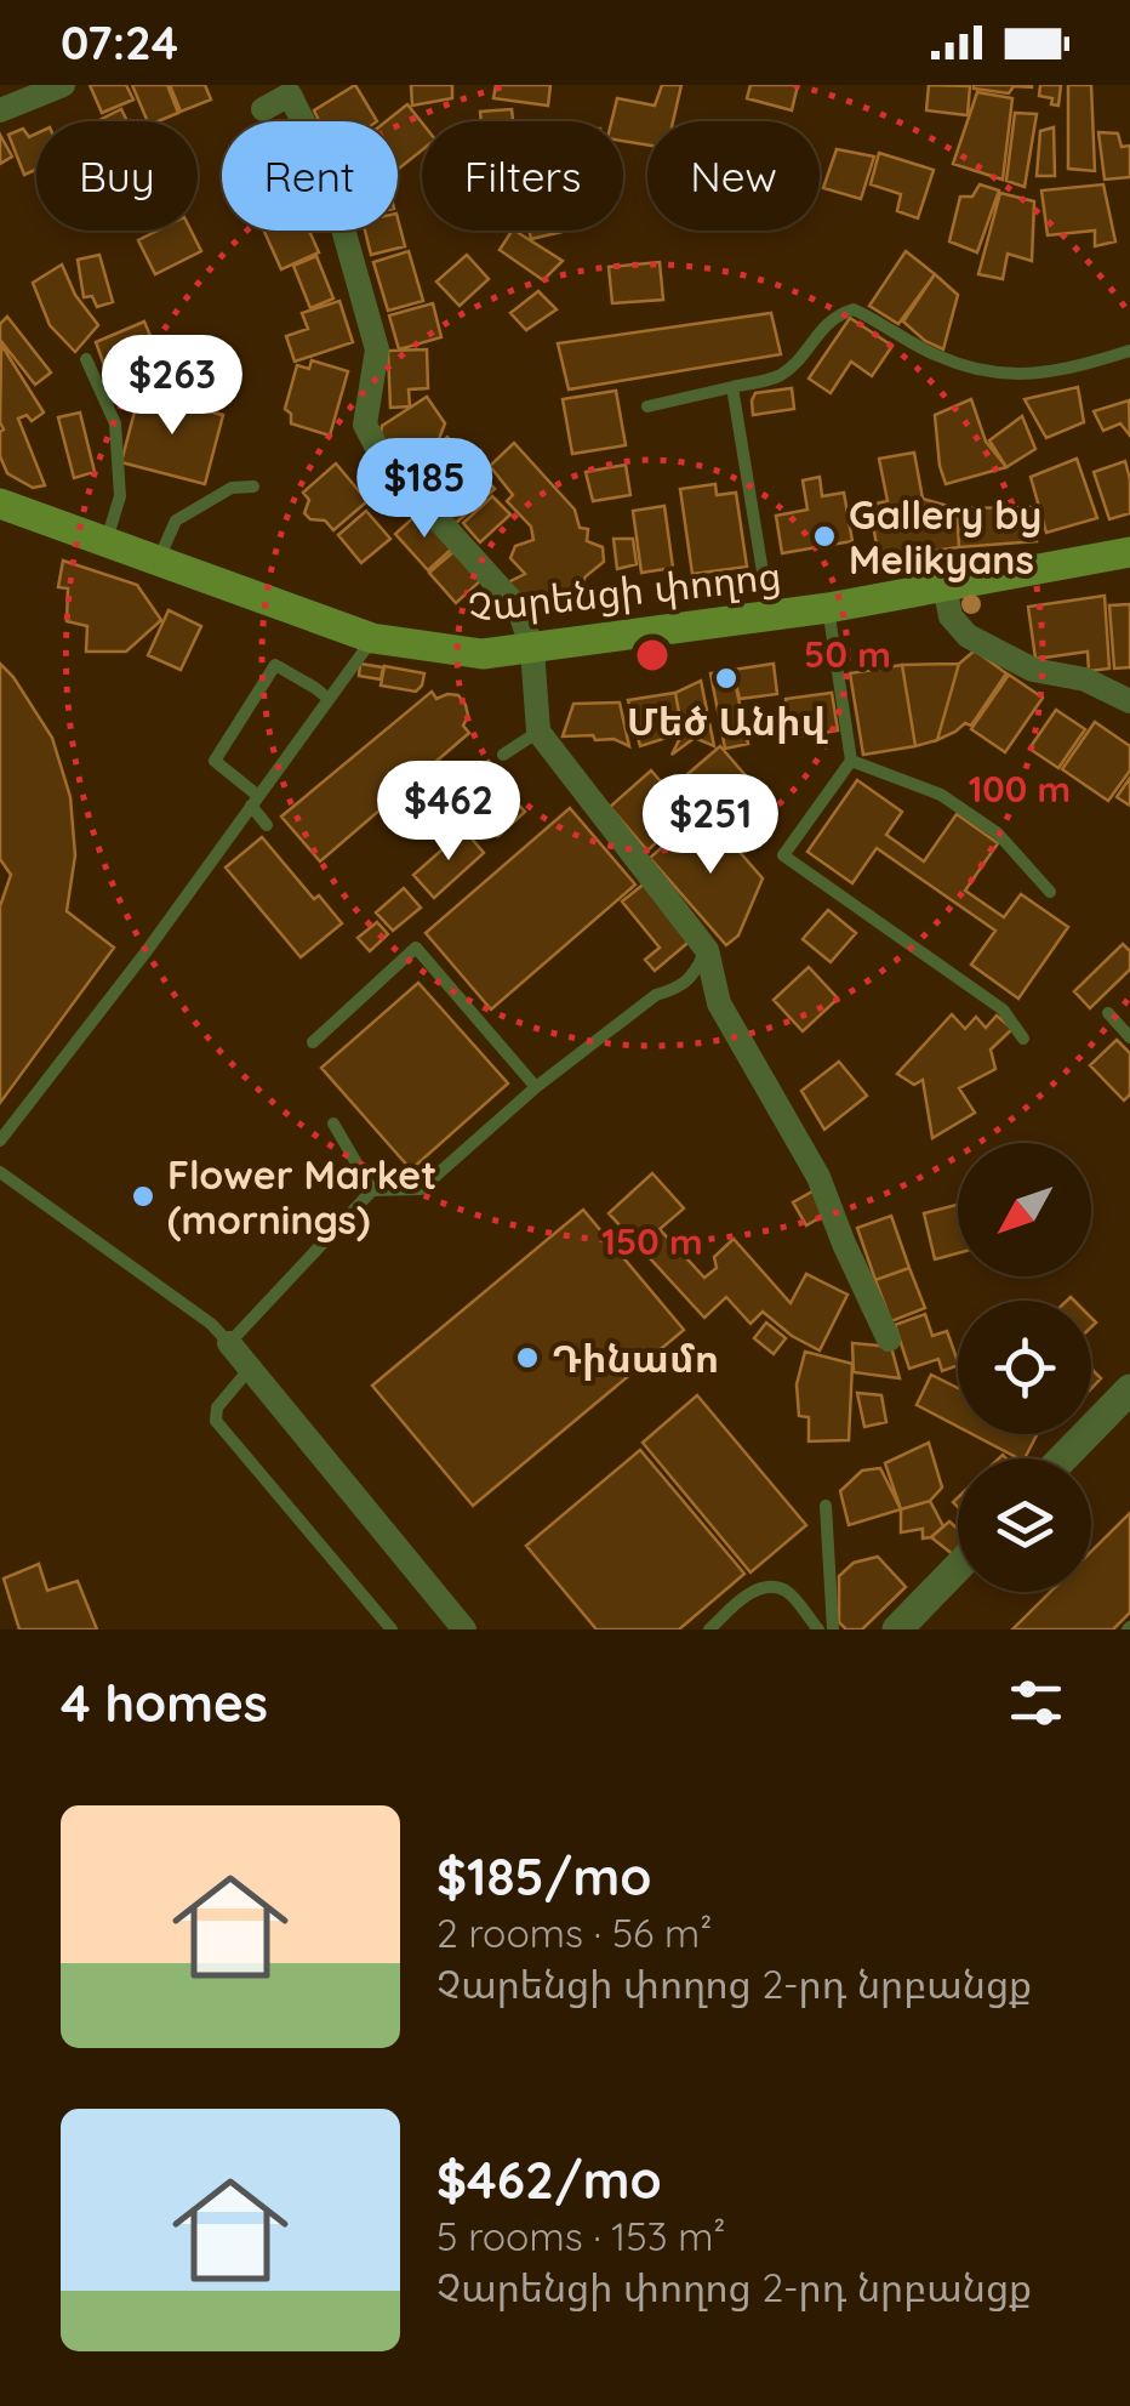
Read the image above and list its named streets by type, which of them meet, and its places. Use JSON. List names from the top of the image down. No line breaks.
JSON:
{"streets":{"main road":["Չարենցի փողոց"]},"places":["Gallery by Melikyans","Մեծ Անիվ","Flower Market (mornings)","Դինամո"],"north":"bottom left","page":{"status":"07:24","chip":["Buy","Rent","Filters","New"],"price":["$263","$185","$462","$251"],"heading":"4 homes","list":[{"name":"$185/mo","note":"2 rooms · 56 m² · Չարենցի փողոց 2-րդ նրբանցք"},{"name":"$462/mo","note":"5 rooms · 153 m² · Չարենցի փողոց 2-րդ նրբանցք"}]},"rings":["50 m","100 m","150 m"]}
